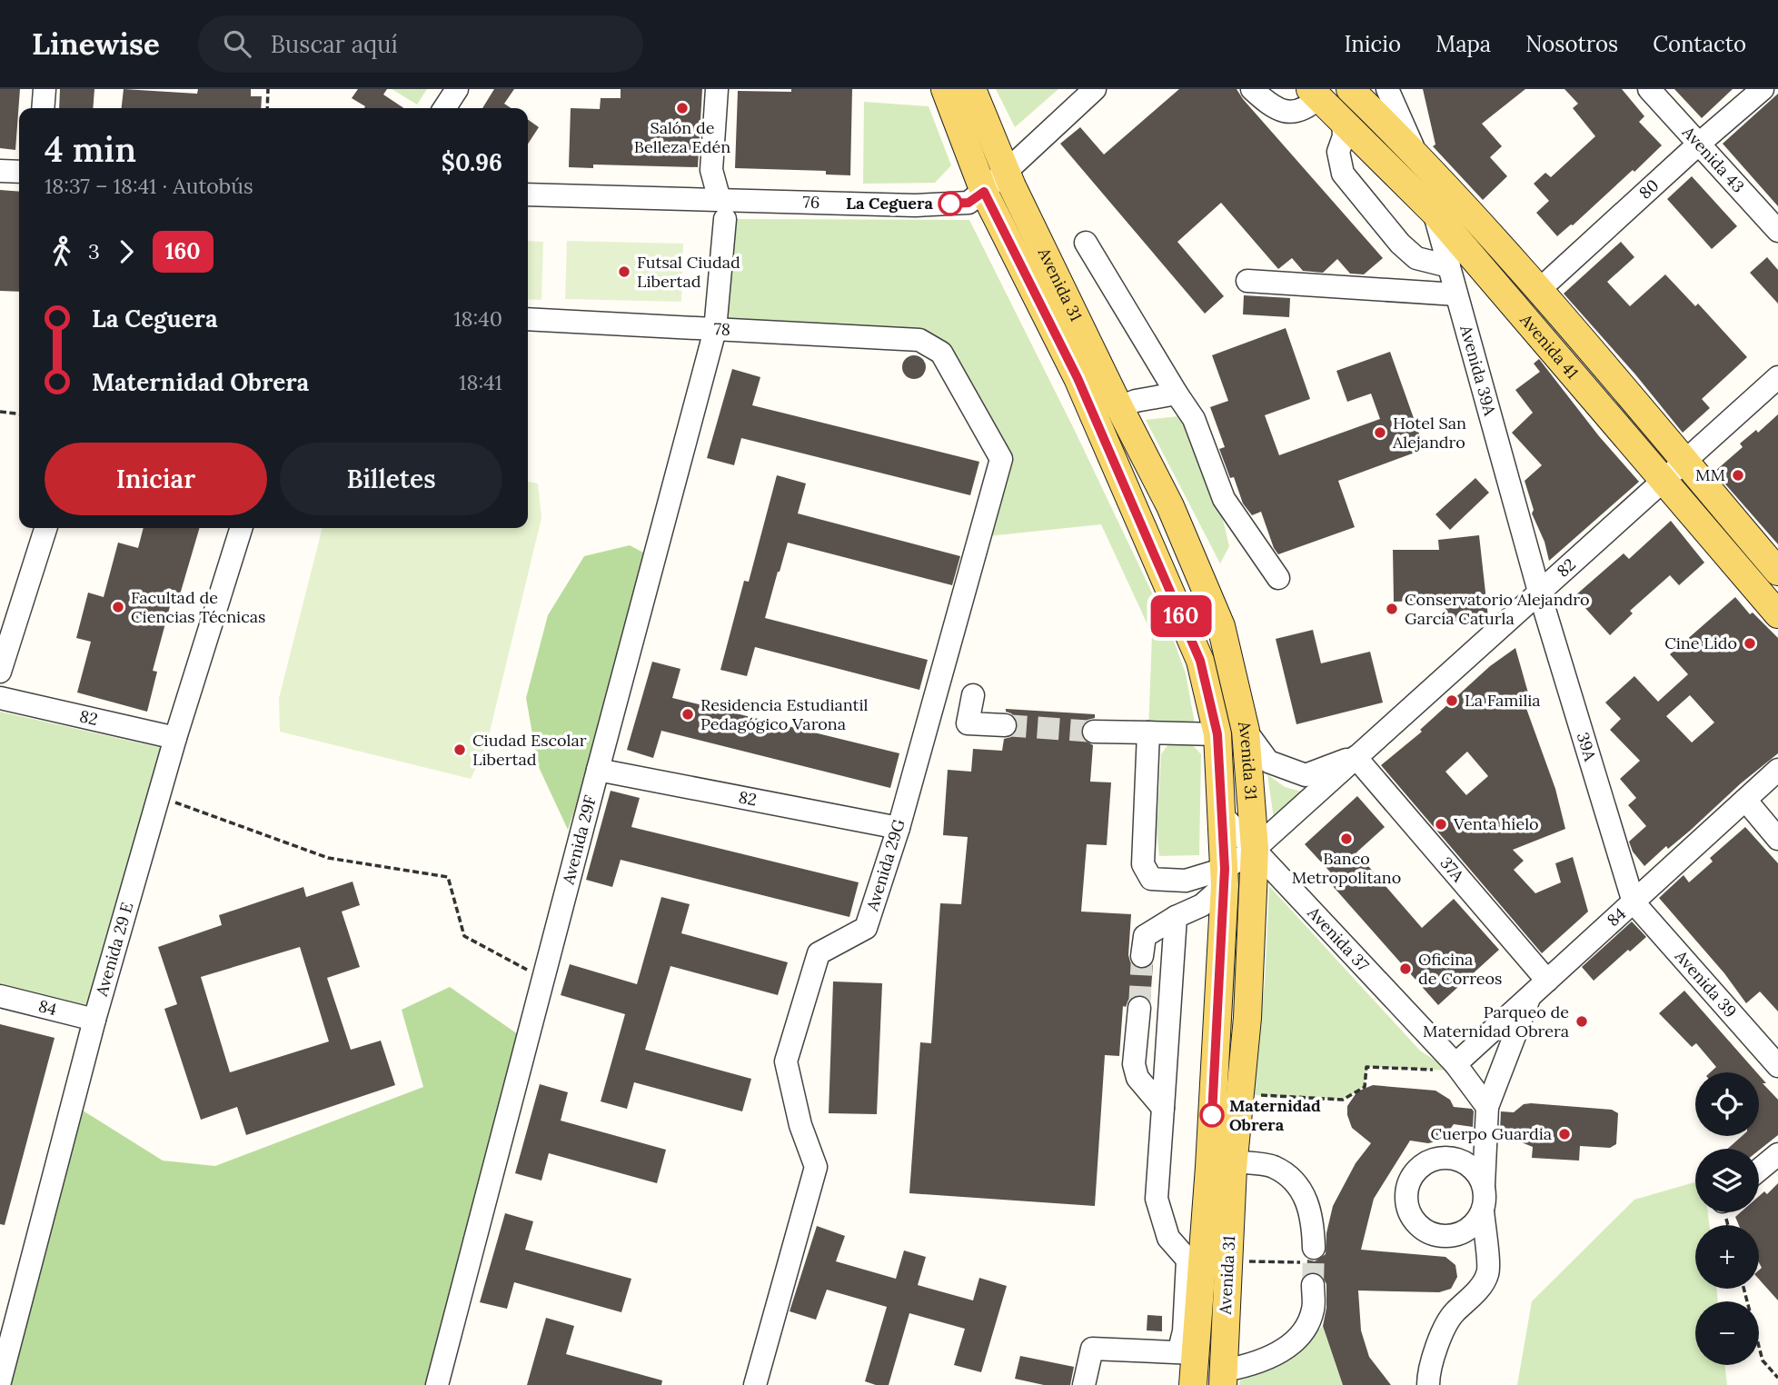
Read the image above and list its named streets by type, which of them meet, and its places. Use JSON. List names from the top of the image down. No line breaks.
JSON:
{"streets":{"main road":["Avenida 31","Avenida 41"],"street":["Avenida 43","80","76","78","Avenida 39A","82","39A","Avenida 29F","Avenida 29G","37A","84","Avenida 37","Avenida 29 E","Avenida 39"]},"crossings":[["Avenida 43","80"],["80","Avenida 41"],["76","Avenida 31"],["76","Avenida 29F"],["Avenida 31","82"],["Avenida 31","Avenida 37"],["78","Avenida 29F"],["78","Avenida 29G"],["Avenida 41","Avenida 39A"],["Avenida 41","82"],["Avenida 39A","82"],["Avenida 39A","39A"],["82","39A"],["82","Avenida 29F"],["82","Avenida 29G"],["82","37A"],["82","Avenida 37"],["82","Avenida 29 E"],["39A","84"],["39A","Avenida 39"],["37A","84"],["84","Avenida 37"],["84","Avenida 29 E"],["84","Avenida 39"]],"places":["Salón de Belleza Edén","La Ceguera","Futsal Ciudad Libertad","Hotel San Alejandro","MM","Facultad de Ciencias Técnicas","Conservatorio Alejandro García Caturla","Cine Lido","La Familia","Residencia Estudiantil Pedagógico Varona","Ciudad Escolar Libertad","Venta hielo","Banco Metropolitano","Oficina de Correos","Parqueo de Maternidad Obrera","Maternidad Obrera","Cuerpo Guardia"],"lines":["bus line 160"],"page":{"header":"Linewise","search":"Buscar aquí","nav":["Inicio","Mapa","Nosotros","Contacto"],"on_map":"160","heading":["4 min","18:37 – 18:41 · Autobús","$0.96"],"legs":["3","160"],"list":[{"name":"La Ceguera","value":"18:40"},{"name":"Maternidad Obrera","value":"18:41"}],"buttons":["Iniciar","Billetes"],"map_buttons":["+","−"]}}
